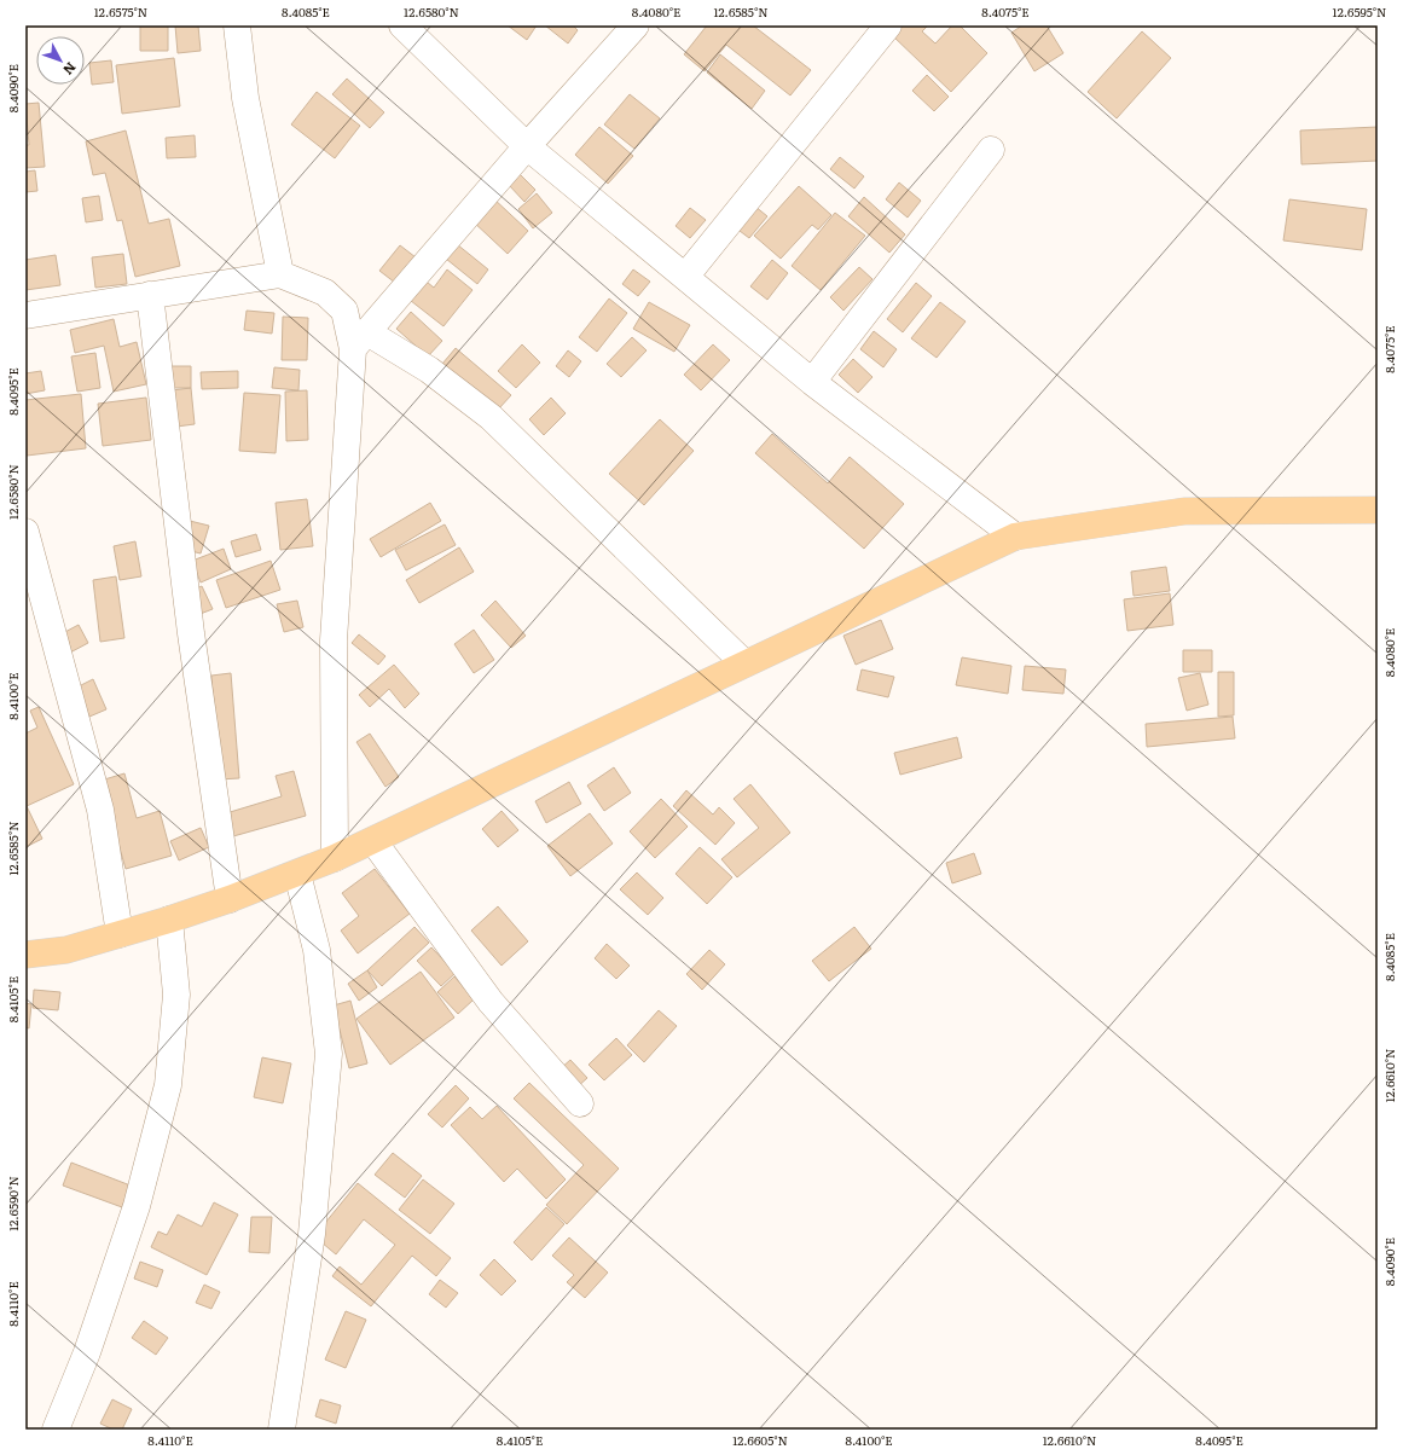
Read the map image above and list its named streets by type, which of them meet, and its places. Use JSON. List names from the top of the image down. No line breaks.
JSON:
{"north":"bottom right","coordinates":["12.6575°N","8.4085°E","12.6580°N","8.4080°E","12.6585°N","8.4075°E","12.6595°N","8.4090°E","8.4095°E","8.4100°E","8.4105°E","12.6610°N","12.6590°N","8.4110°E","12.6605°N"]}
